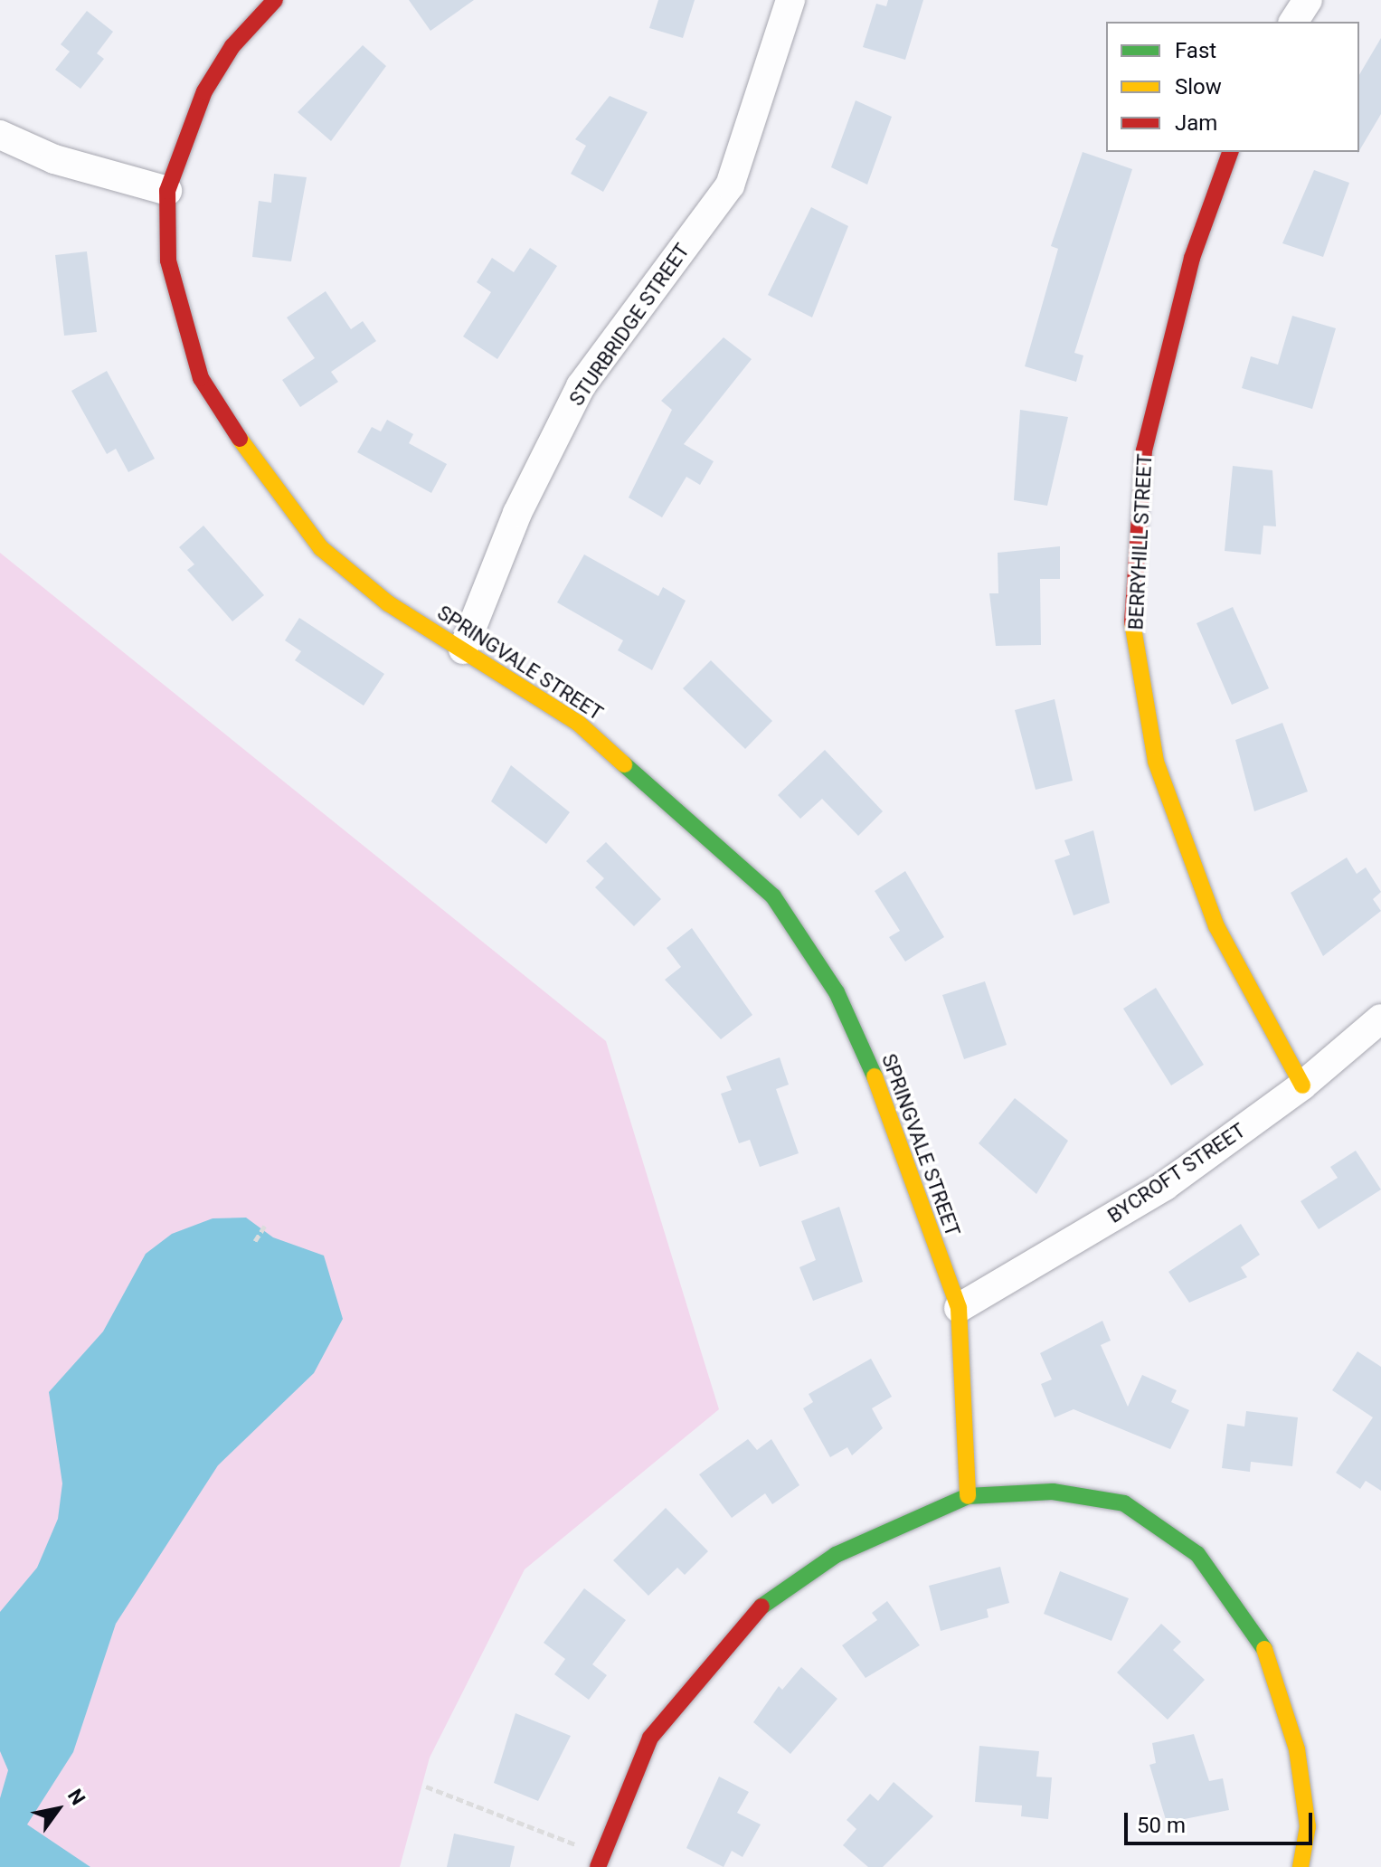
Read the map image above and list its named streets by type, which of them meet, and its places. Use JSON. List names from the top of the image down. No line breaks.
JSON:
{"streets":{"street":["STURBRIDGE STREET","BERRYHILL STREET","SPRINGVALE STREET","BYCROFT STREET"]},"crossings":[["STURBRIDGE STREET","SPRINGVALE STREET"],["BERRYHILL STREET","BYCROFT STREET"],["SPRINGVALE STREET","BYCROFT STREET"]],"legend":["Fast","Slow","Jam"],"scale_bar":"50 m","north":"top right"}
